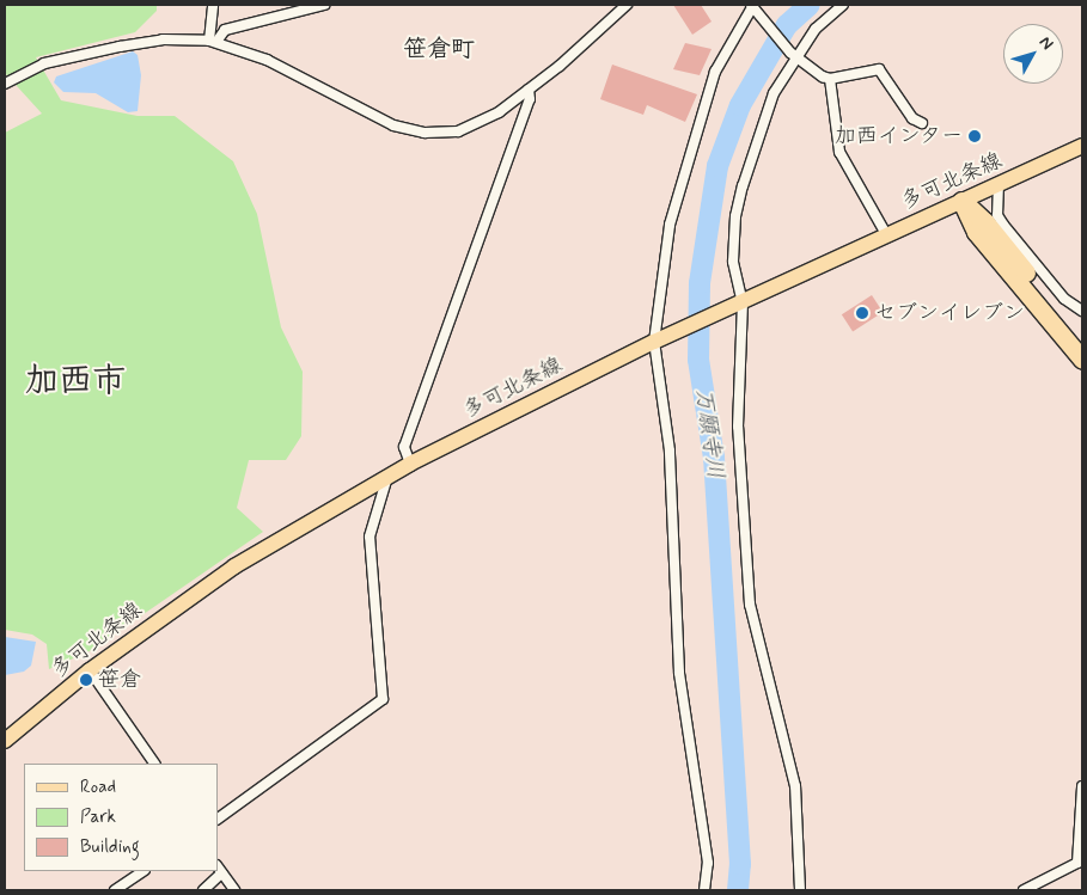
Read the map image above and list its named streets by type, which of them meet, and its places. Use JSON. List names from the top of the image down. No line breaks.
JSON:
{"streets":{"main road":["多可北条線"]},"districts":["笹倉町","加西市"],"water":["万願寺川"],"places":["加西インター","セブンイレブン","笹倉"],"legend":["Road","Park","Building"],"north":"top right"}
